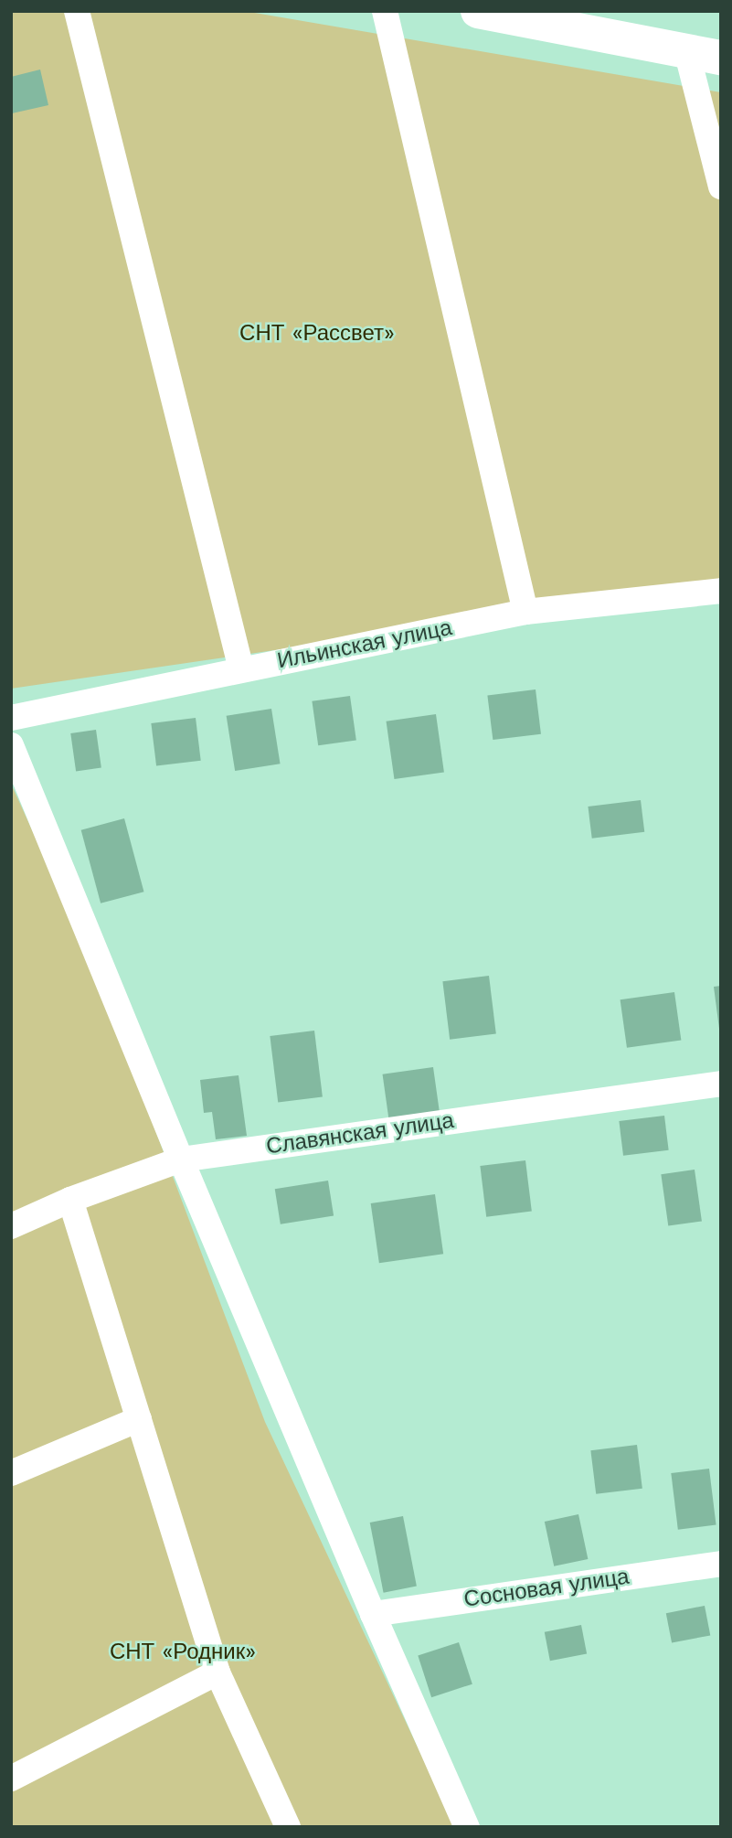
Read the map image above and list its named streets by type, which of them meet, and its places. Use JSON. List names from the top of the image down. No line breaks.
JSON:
{"streets":{"street":["Ильинская улица","Славянская улица","Сосновая улица"]},"parks":["СНТ «Рассвет»","СНТ «Родник»"]}
